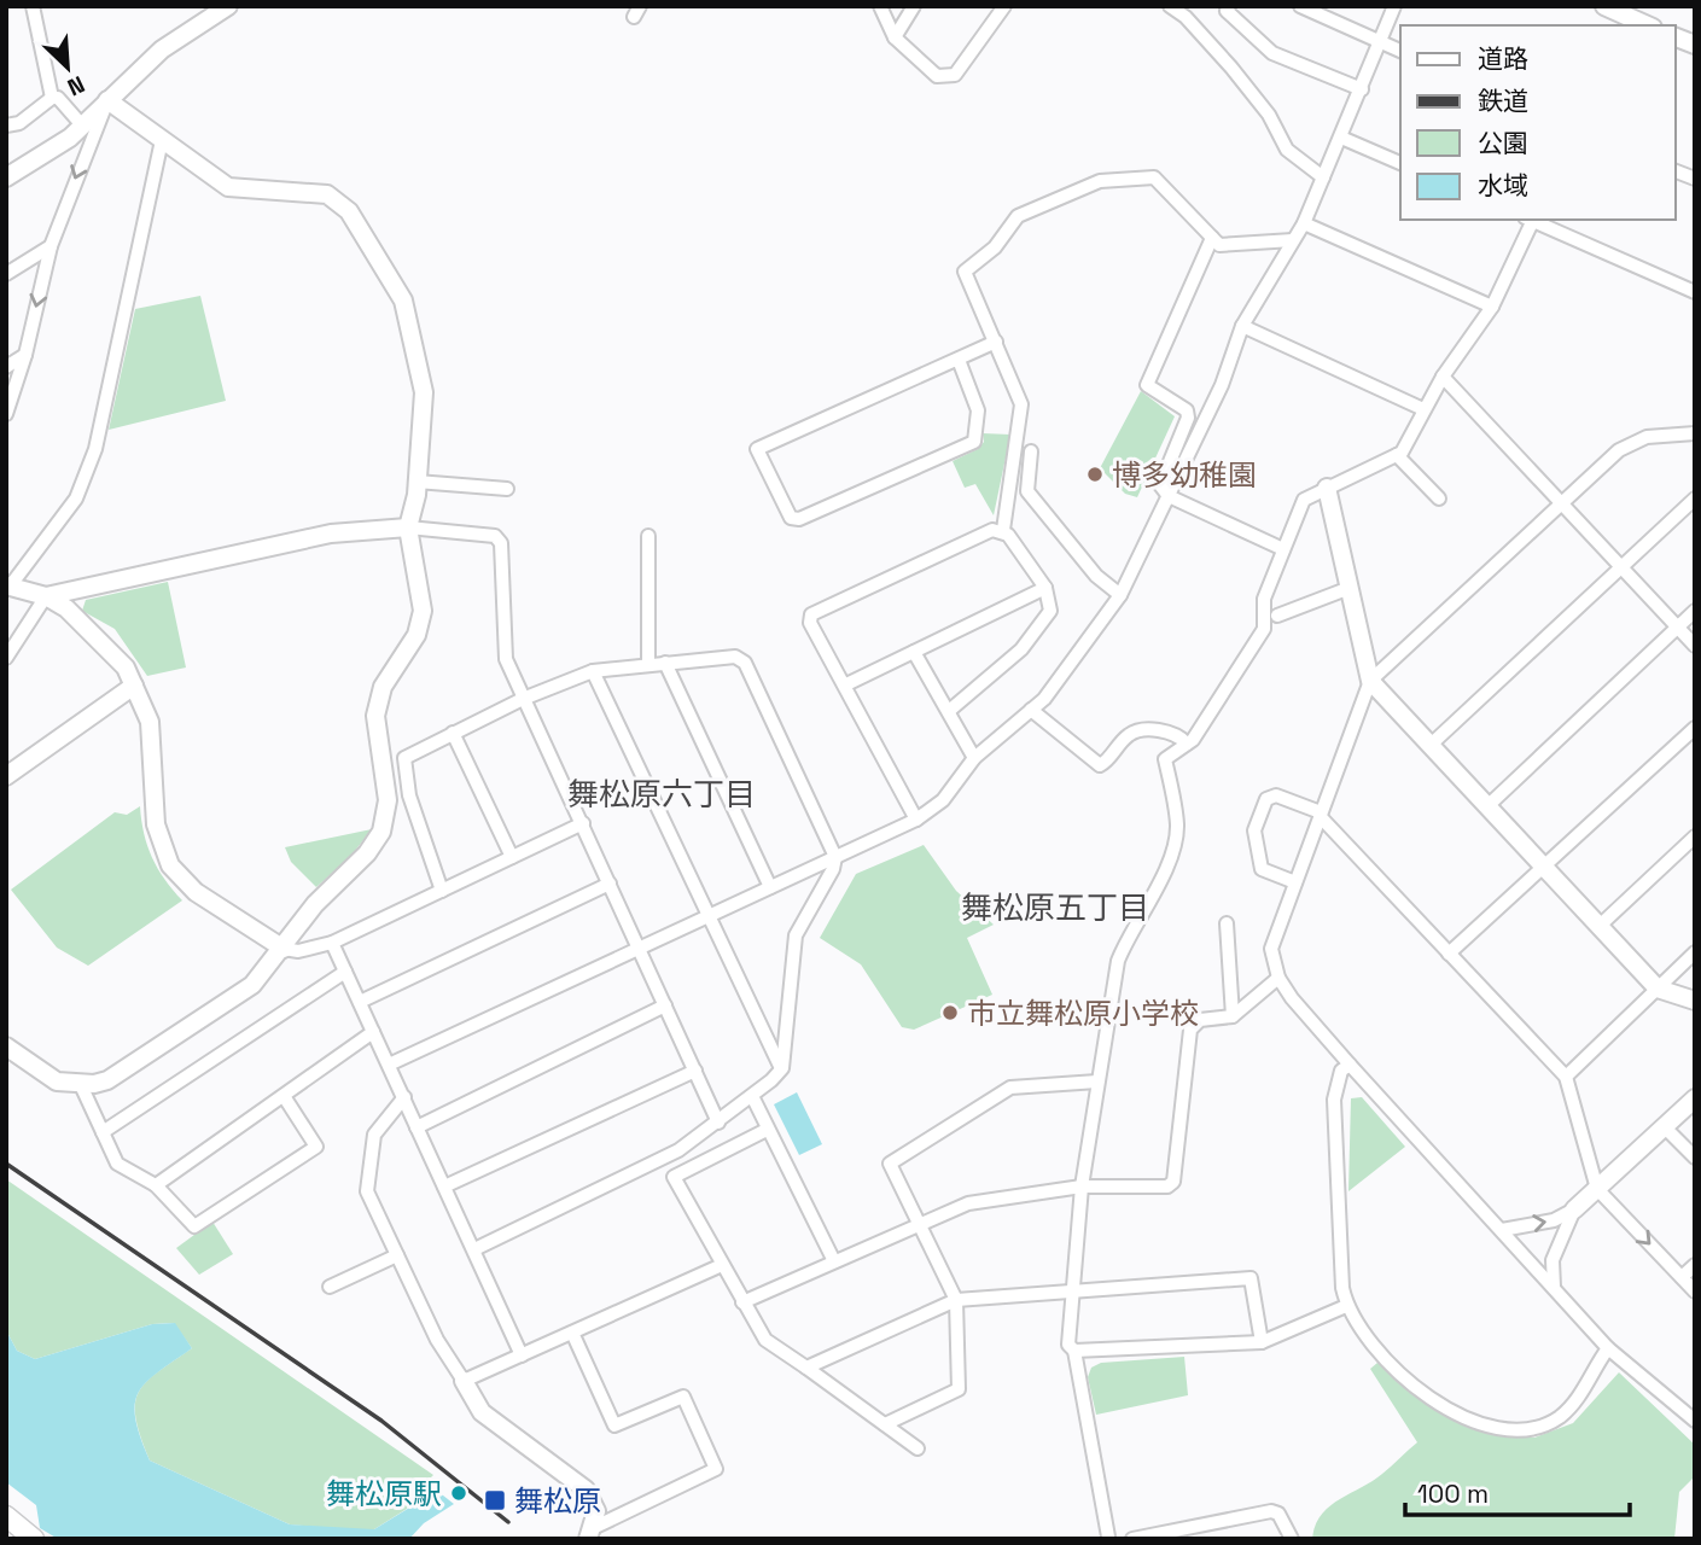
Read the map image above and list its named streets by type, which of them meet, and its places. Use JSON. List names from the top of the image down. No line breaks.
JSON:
{"districts":["舞松原六丁目","舞松原五丁目"],"places":{"other":["博多幼稚園","市立舞松原小学校","舞松原駅"],"transit":["舞松原"]},"legend":["道路","鉄道","公園","水域"],"scale_bar":"100 m","north":"bottom right"}
